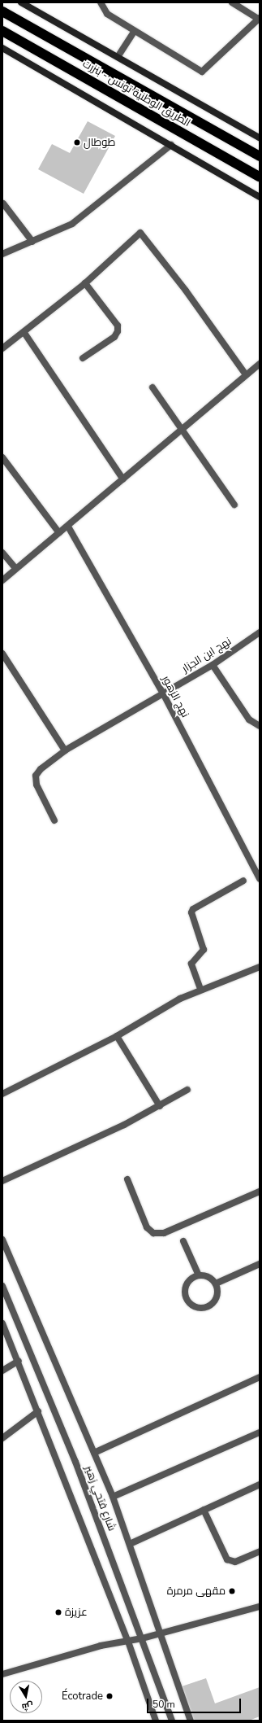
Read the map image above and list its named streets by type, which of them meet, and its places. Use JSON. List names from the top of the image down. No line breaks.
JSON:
{"streets":{"highway":["الطريق الوطنية تونس - بنزرت"],"street":["نهج ابن الجزار","نهج الزهور","شارع فتحي زهير"]},"crossings":[["نهج ابن الجزار","نهج الزهور"]],"places":["طوطال","مقهى مرمرة","عزيزة","Écotrade"],"scale_bar":"50 m","north":"bottom"}
